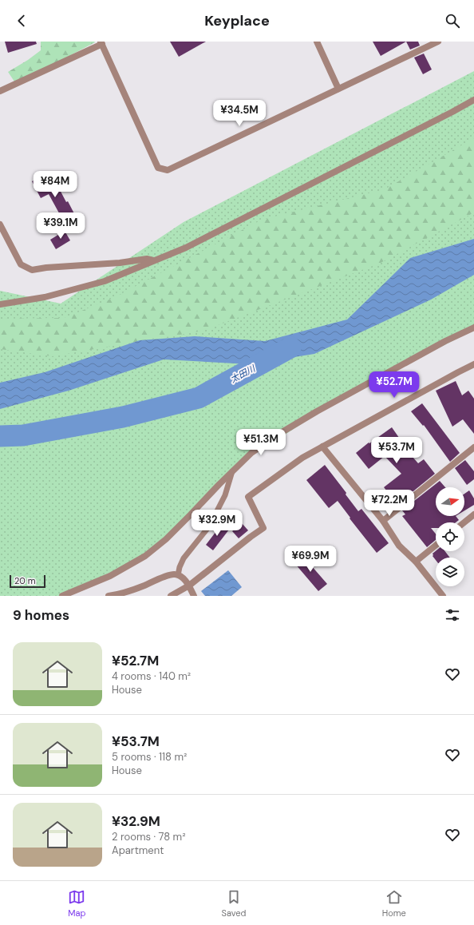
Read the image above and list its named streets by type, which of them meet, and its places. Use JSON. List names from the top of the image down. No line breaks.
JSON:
{"water":["太田川"],"scale_bar":"20 m","north":"right","page":{"header":"Keyplace","price":["¥34.5M","¥84M","¥39.1M","¥52.7M","¥51.3M","¥53.7M","¥72.2M","¥32.9M","¥69.9M"],"scale":"20 m","heading":"9 homes","list":[{"name":"¥52.7M","note":"4 rooms · 140 m² · House"},{"name":"¥53.7M","note":"5 rooms · 118 m² · House"},{"name":"¥32.9M","note":"2 rooms · 78 m² · Apartment"}],"tabs":["Map","Saved","Home"]}}
